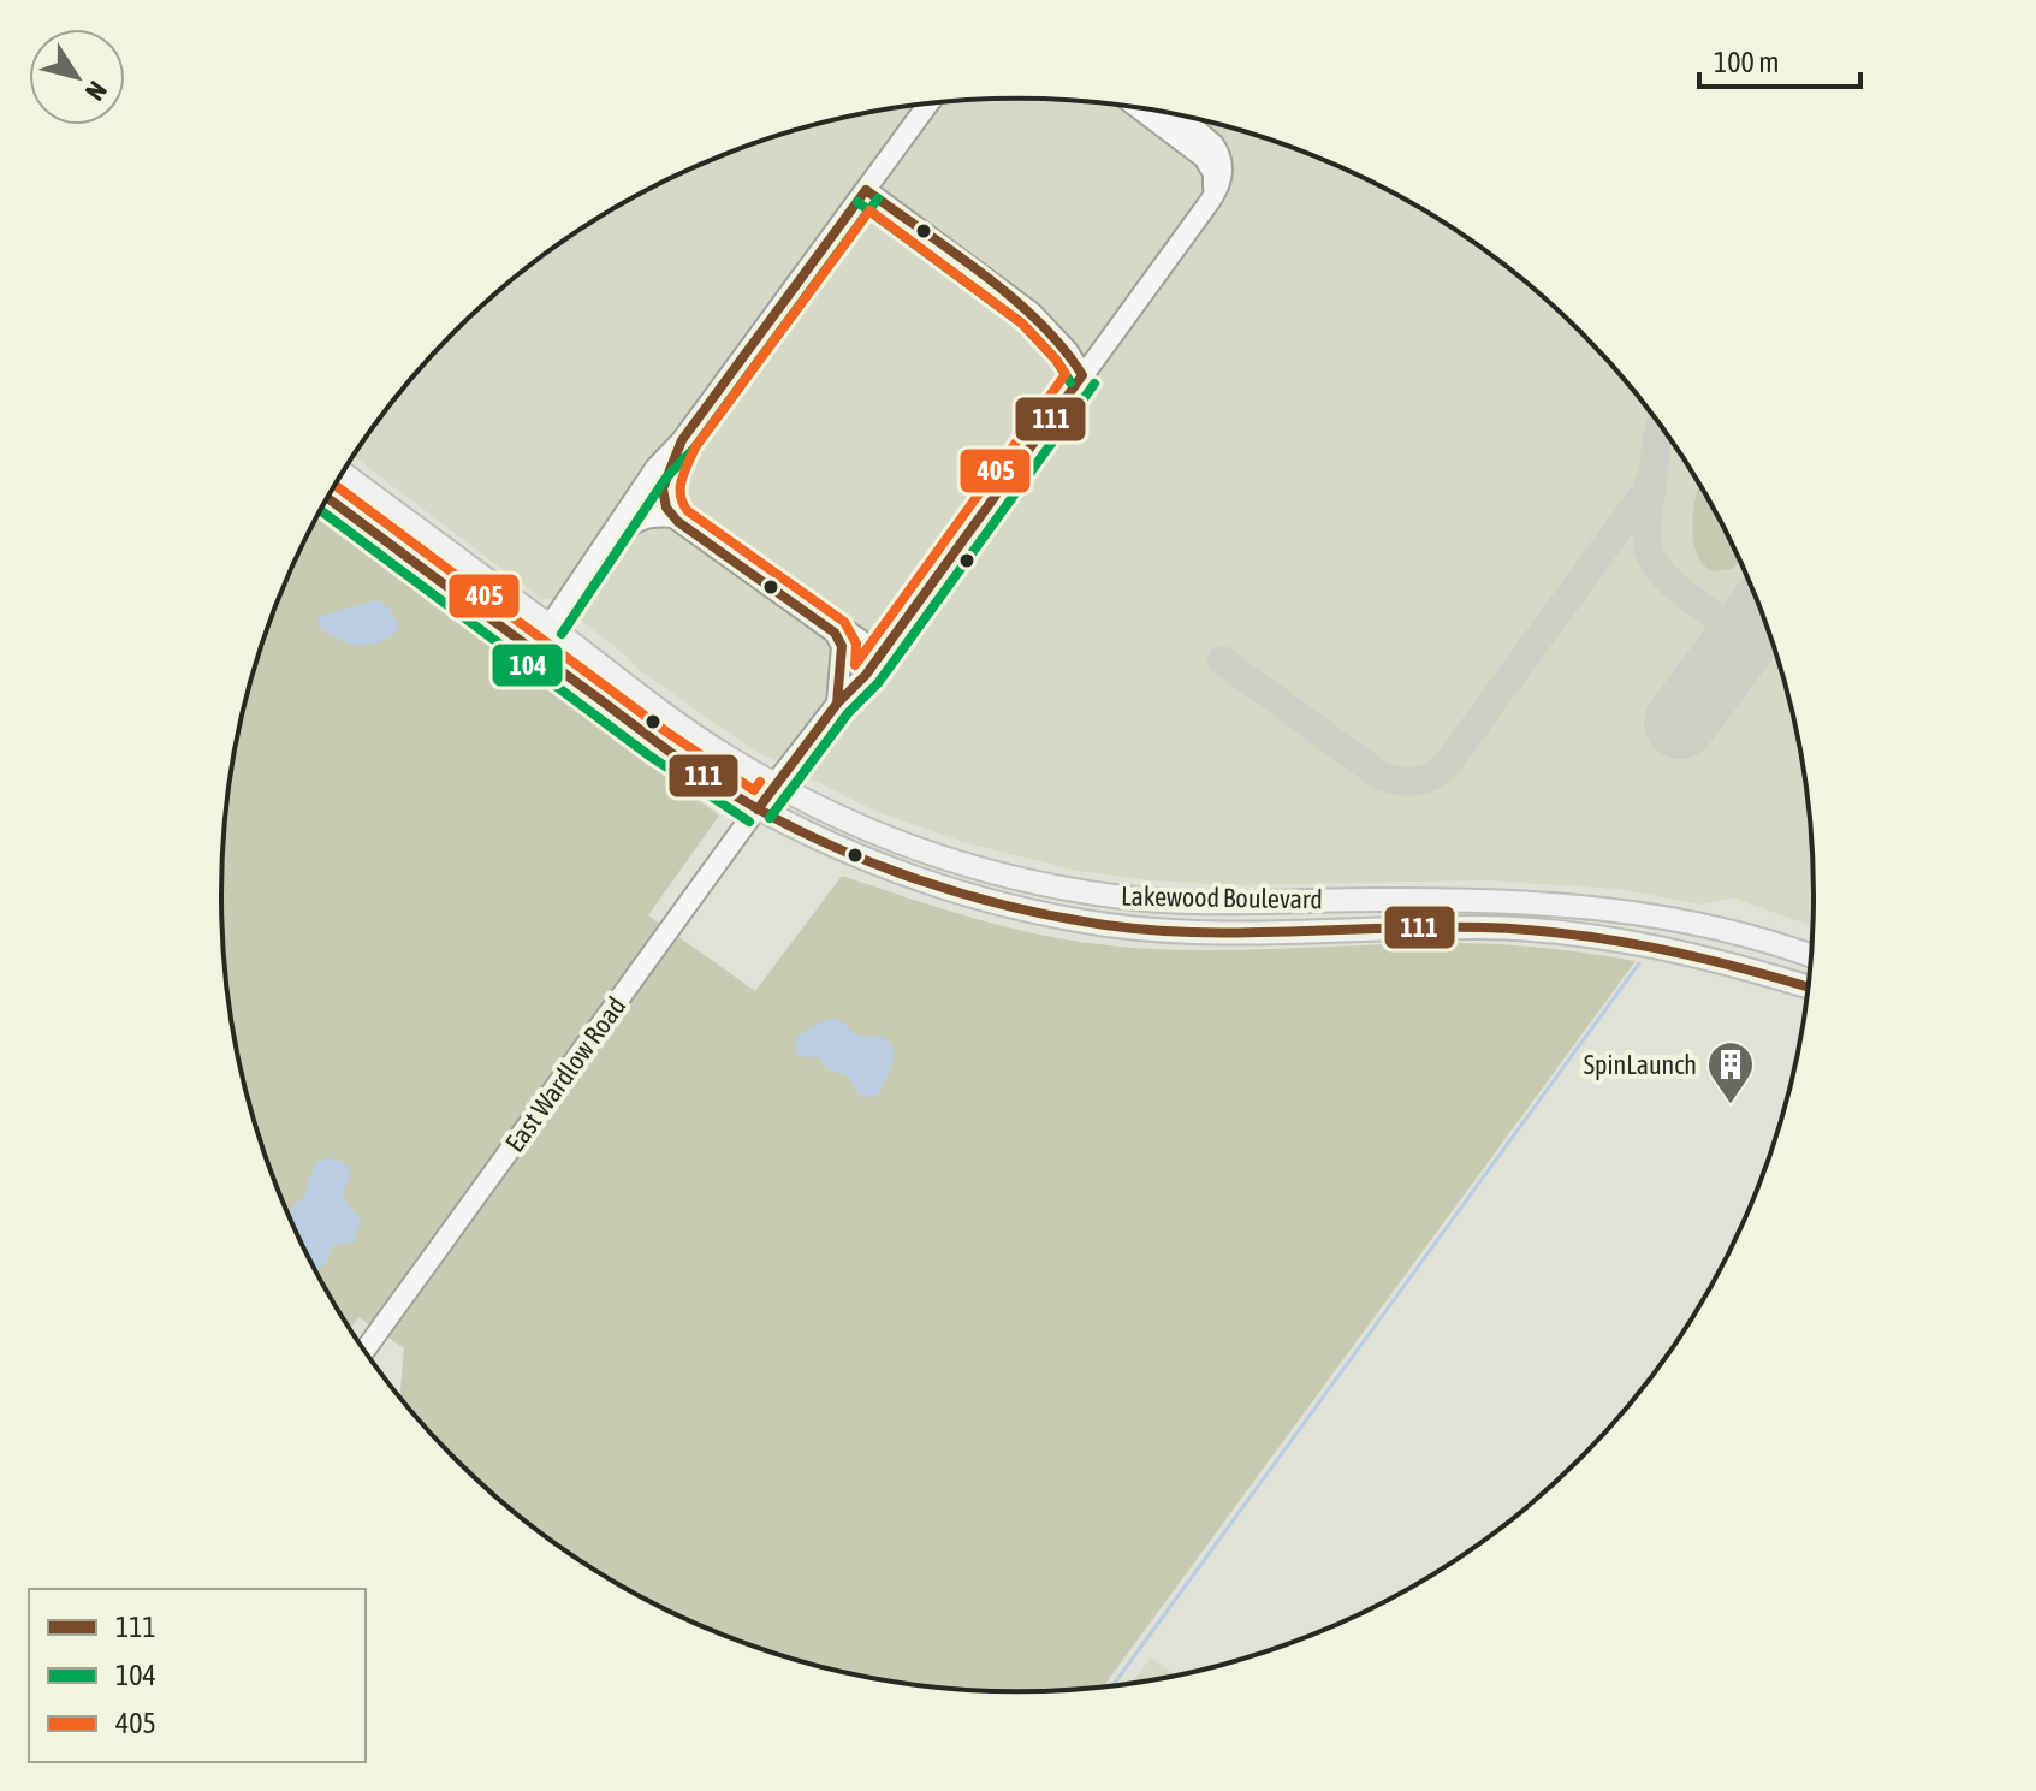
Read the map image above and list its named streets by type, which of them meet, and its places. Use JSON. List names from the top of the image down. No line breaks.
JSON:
{"streets":{"main road":["Lakewood Boulevard"],"street":["East Wardlow Road"]},"crossings":[["Lakewood Boulevard","East Wardlow Road"]],"places":{"building":["SpinLaunch"]},"lines":["transit line 111","transit line 104","transit line 405"],"legend":["111","104","405"],"scale_bar":"100 m","north":"bottom right"}
